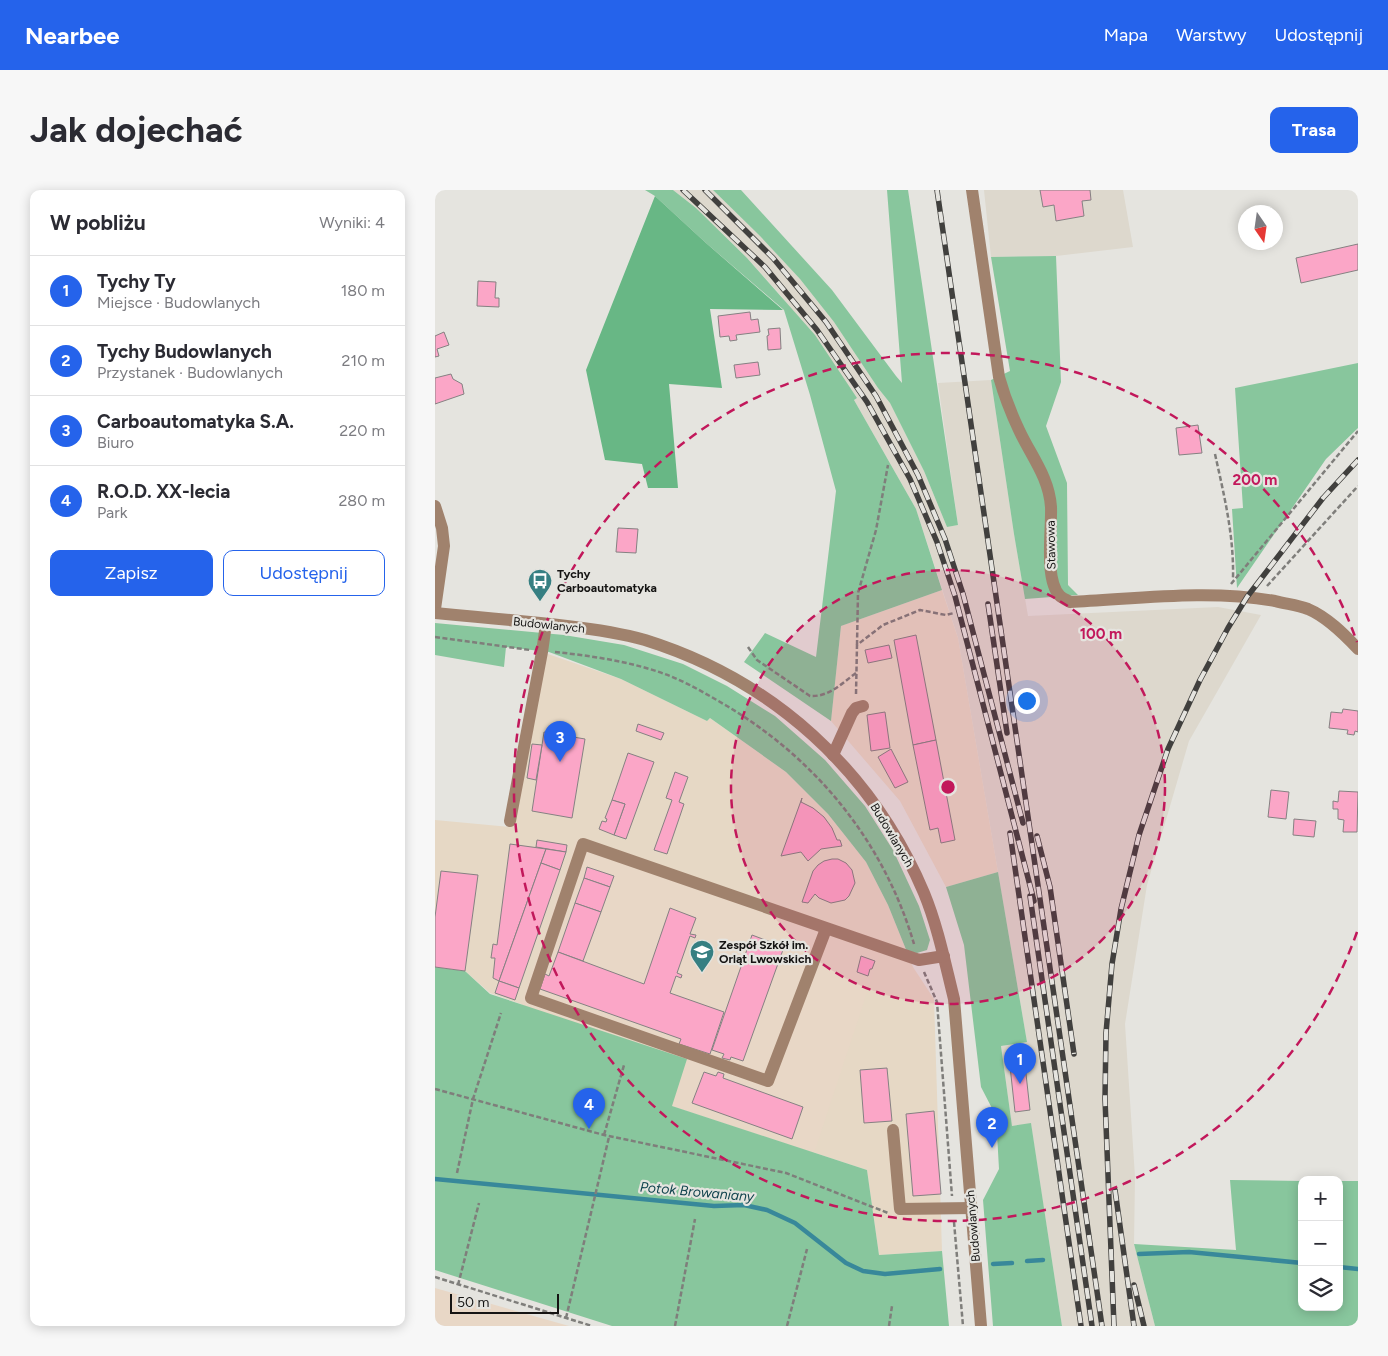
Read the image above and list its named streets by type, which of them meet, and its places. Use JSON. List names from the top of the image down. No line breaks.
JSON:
{"streets":{"street":["Stawowa","Budowlanych"]},"water":["Potok Browaniany"],"places":{"bus stop":["Tychy Carboautomatyka"],"school or university":["Zespół Szkół im. Orląt Lwowskich"]},"scale_bar":"50 m","north":"bottom","page":{"header":"Nearbee","nav":["Mapa","Warstwy","Udostępnij"],"buttons":["Trasa",["Zapisz","Udostępnij"]],"title":"Jak dojechać","heading":["W pobliżu","Wyniki: 4"],"list":[{"mark":"1","name":"Tychy Ty","note":"Miejsce · Budowlanych","value":"180 m"},{"mark":"2","name":"Tychy Budowlanych","note":"Przystanek · Budowlanych","value":"210 m"},{"mark":"3","name":"Carboautomatyka S.A.","note":"Biuro","value":"220 m"},{"mark":"4","name":"R.O.D. XX-lecia","note":"Park","value":"280 m"}],"pins":["3","1","4","2"],"map_buttons":["+","−"],"scale":"50 m"},"rings":["200 m","100 m"]}
